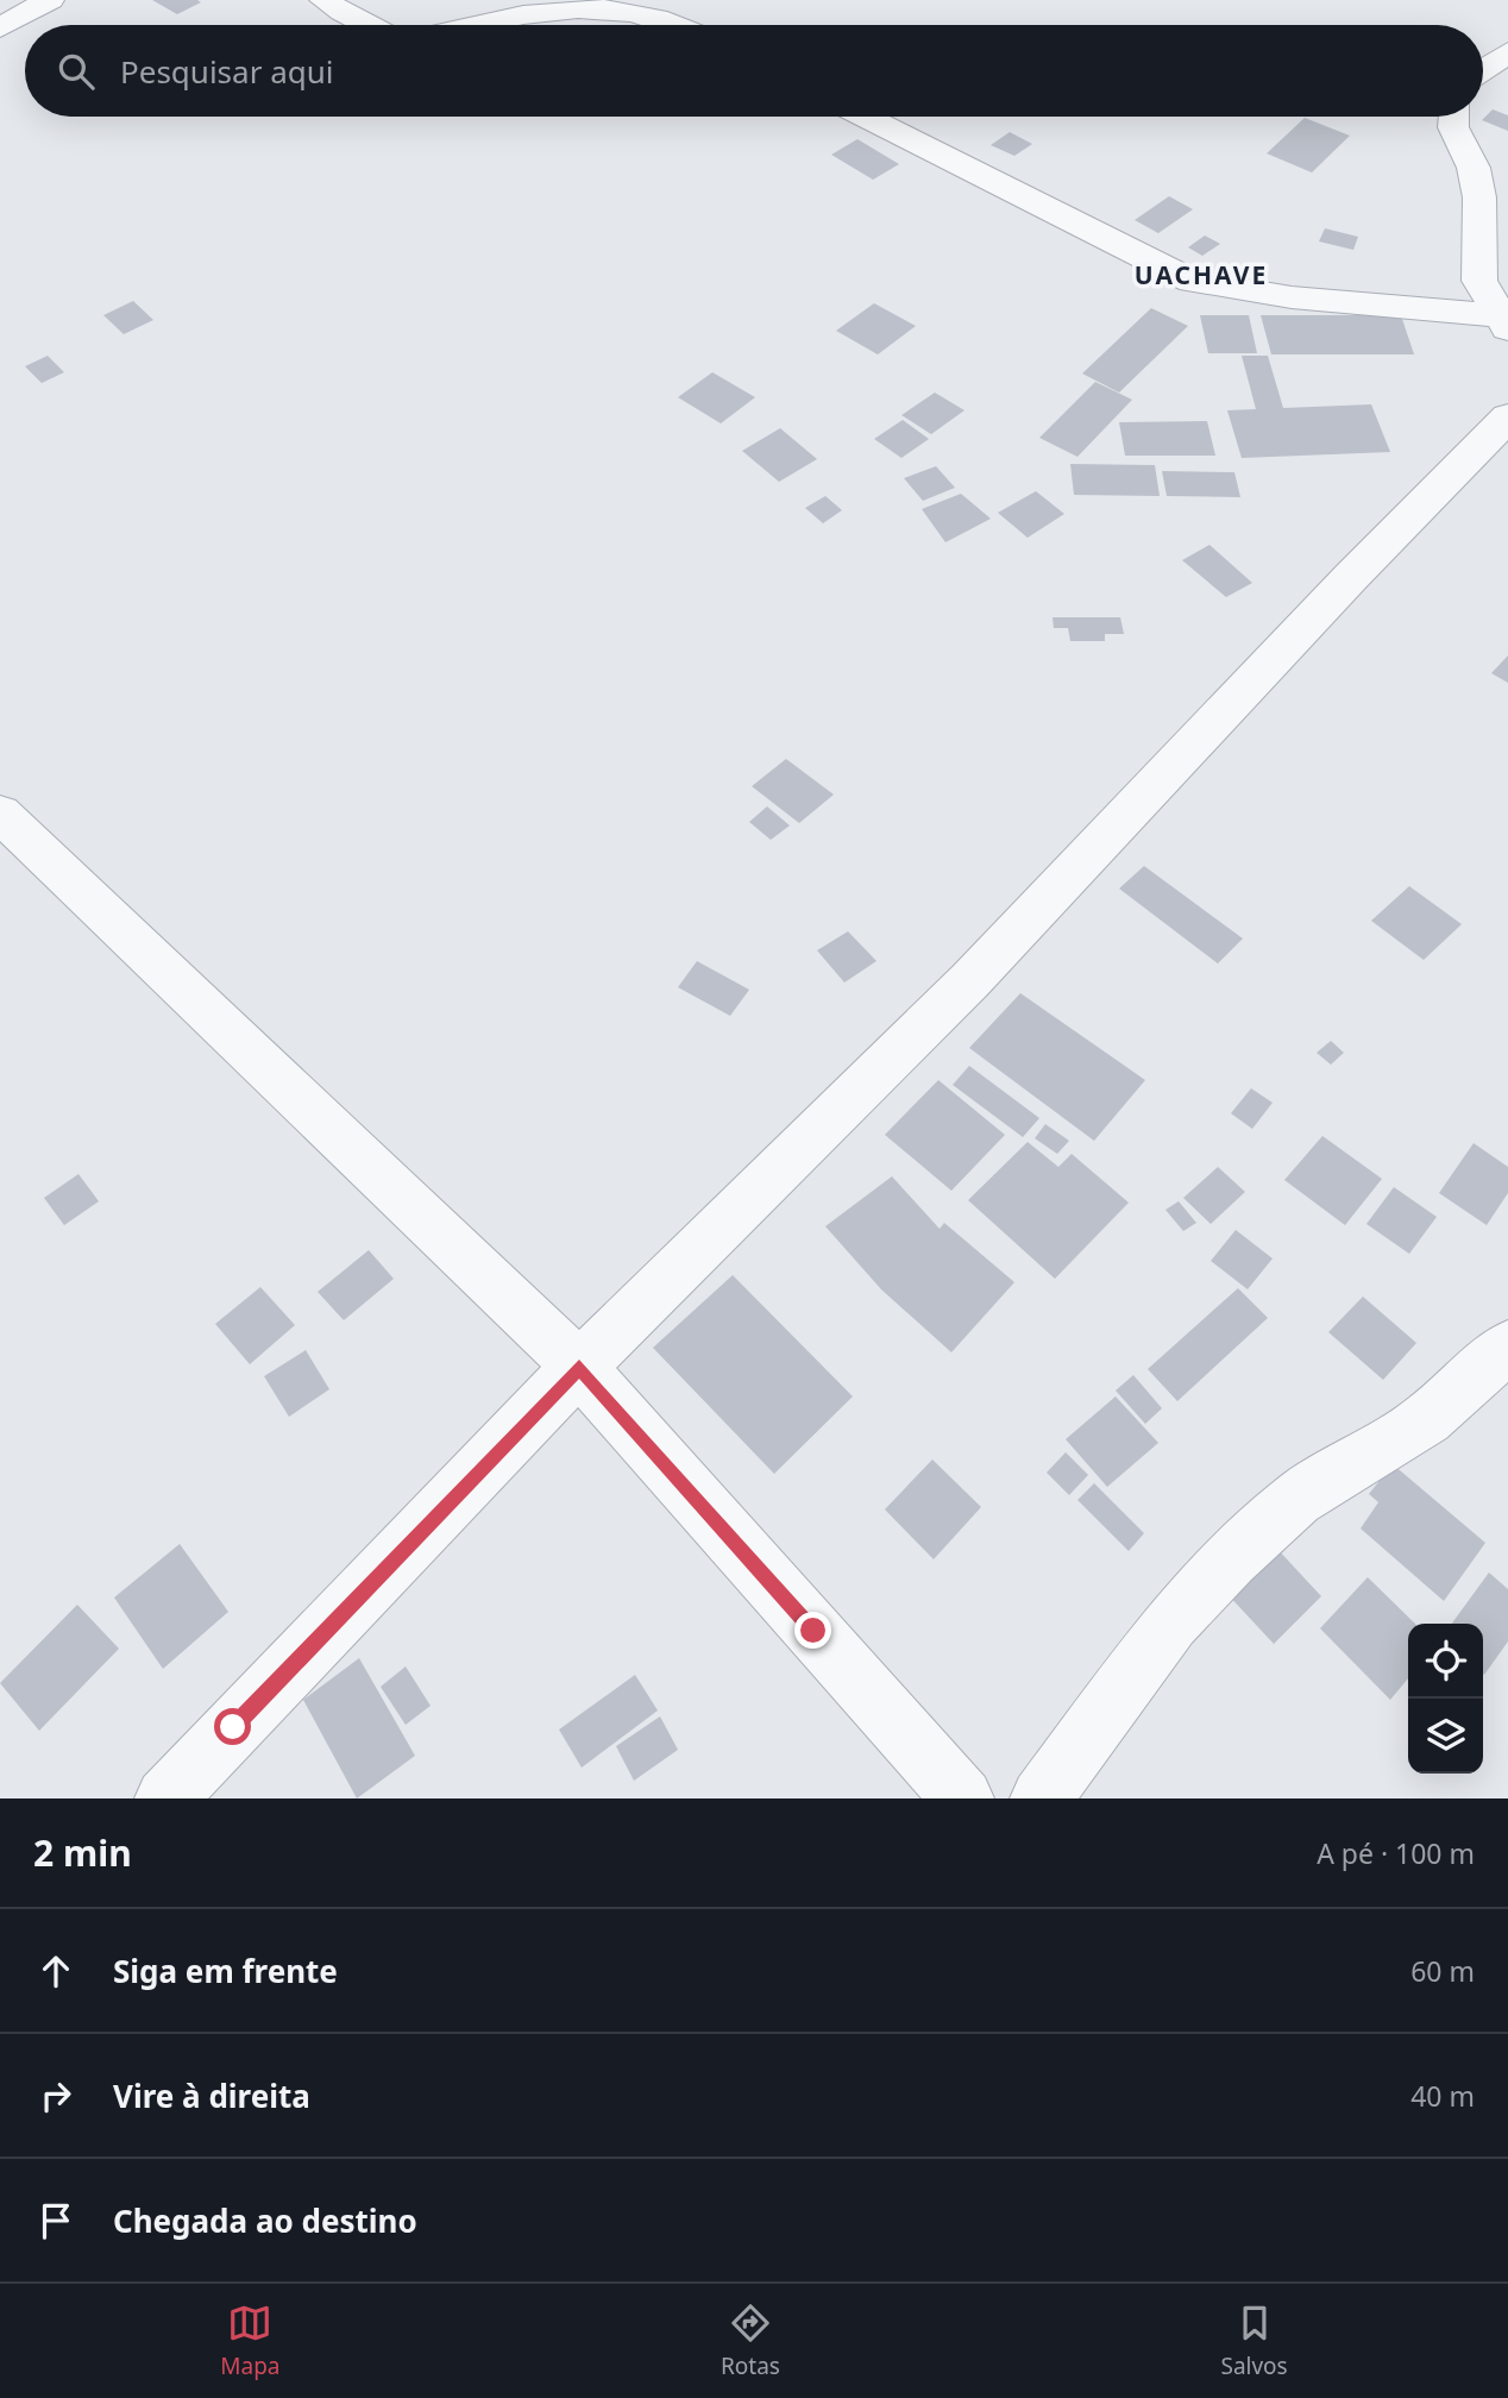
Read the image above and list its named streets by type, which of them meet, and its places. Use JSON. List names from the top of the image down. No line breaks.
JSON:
{"districts":["UACHAVE"],"page":{"search":"Pesquisar aqui","heading":["2 min","A pé · 100 m"],"list":[["Siga em frente","60 m"],["Vire à direita","40 m"],"Chegada ao destino"],"nav":["Mapa","Rotas","Salvos"]}}
